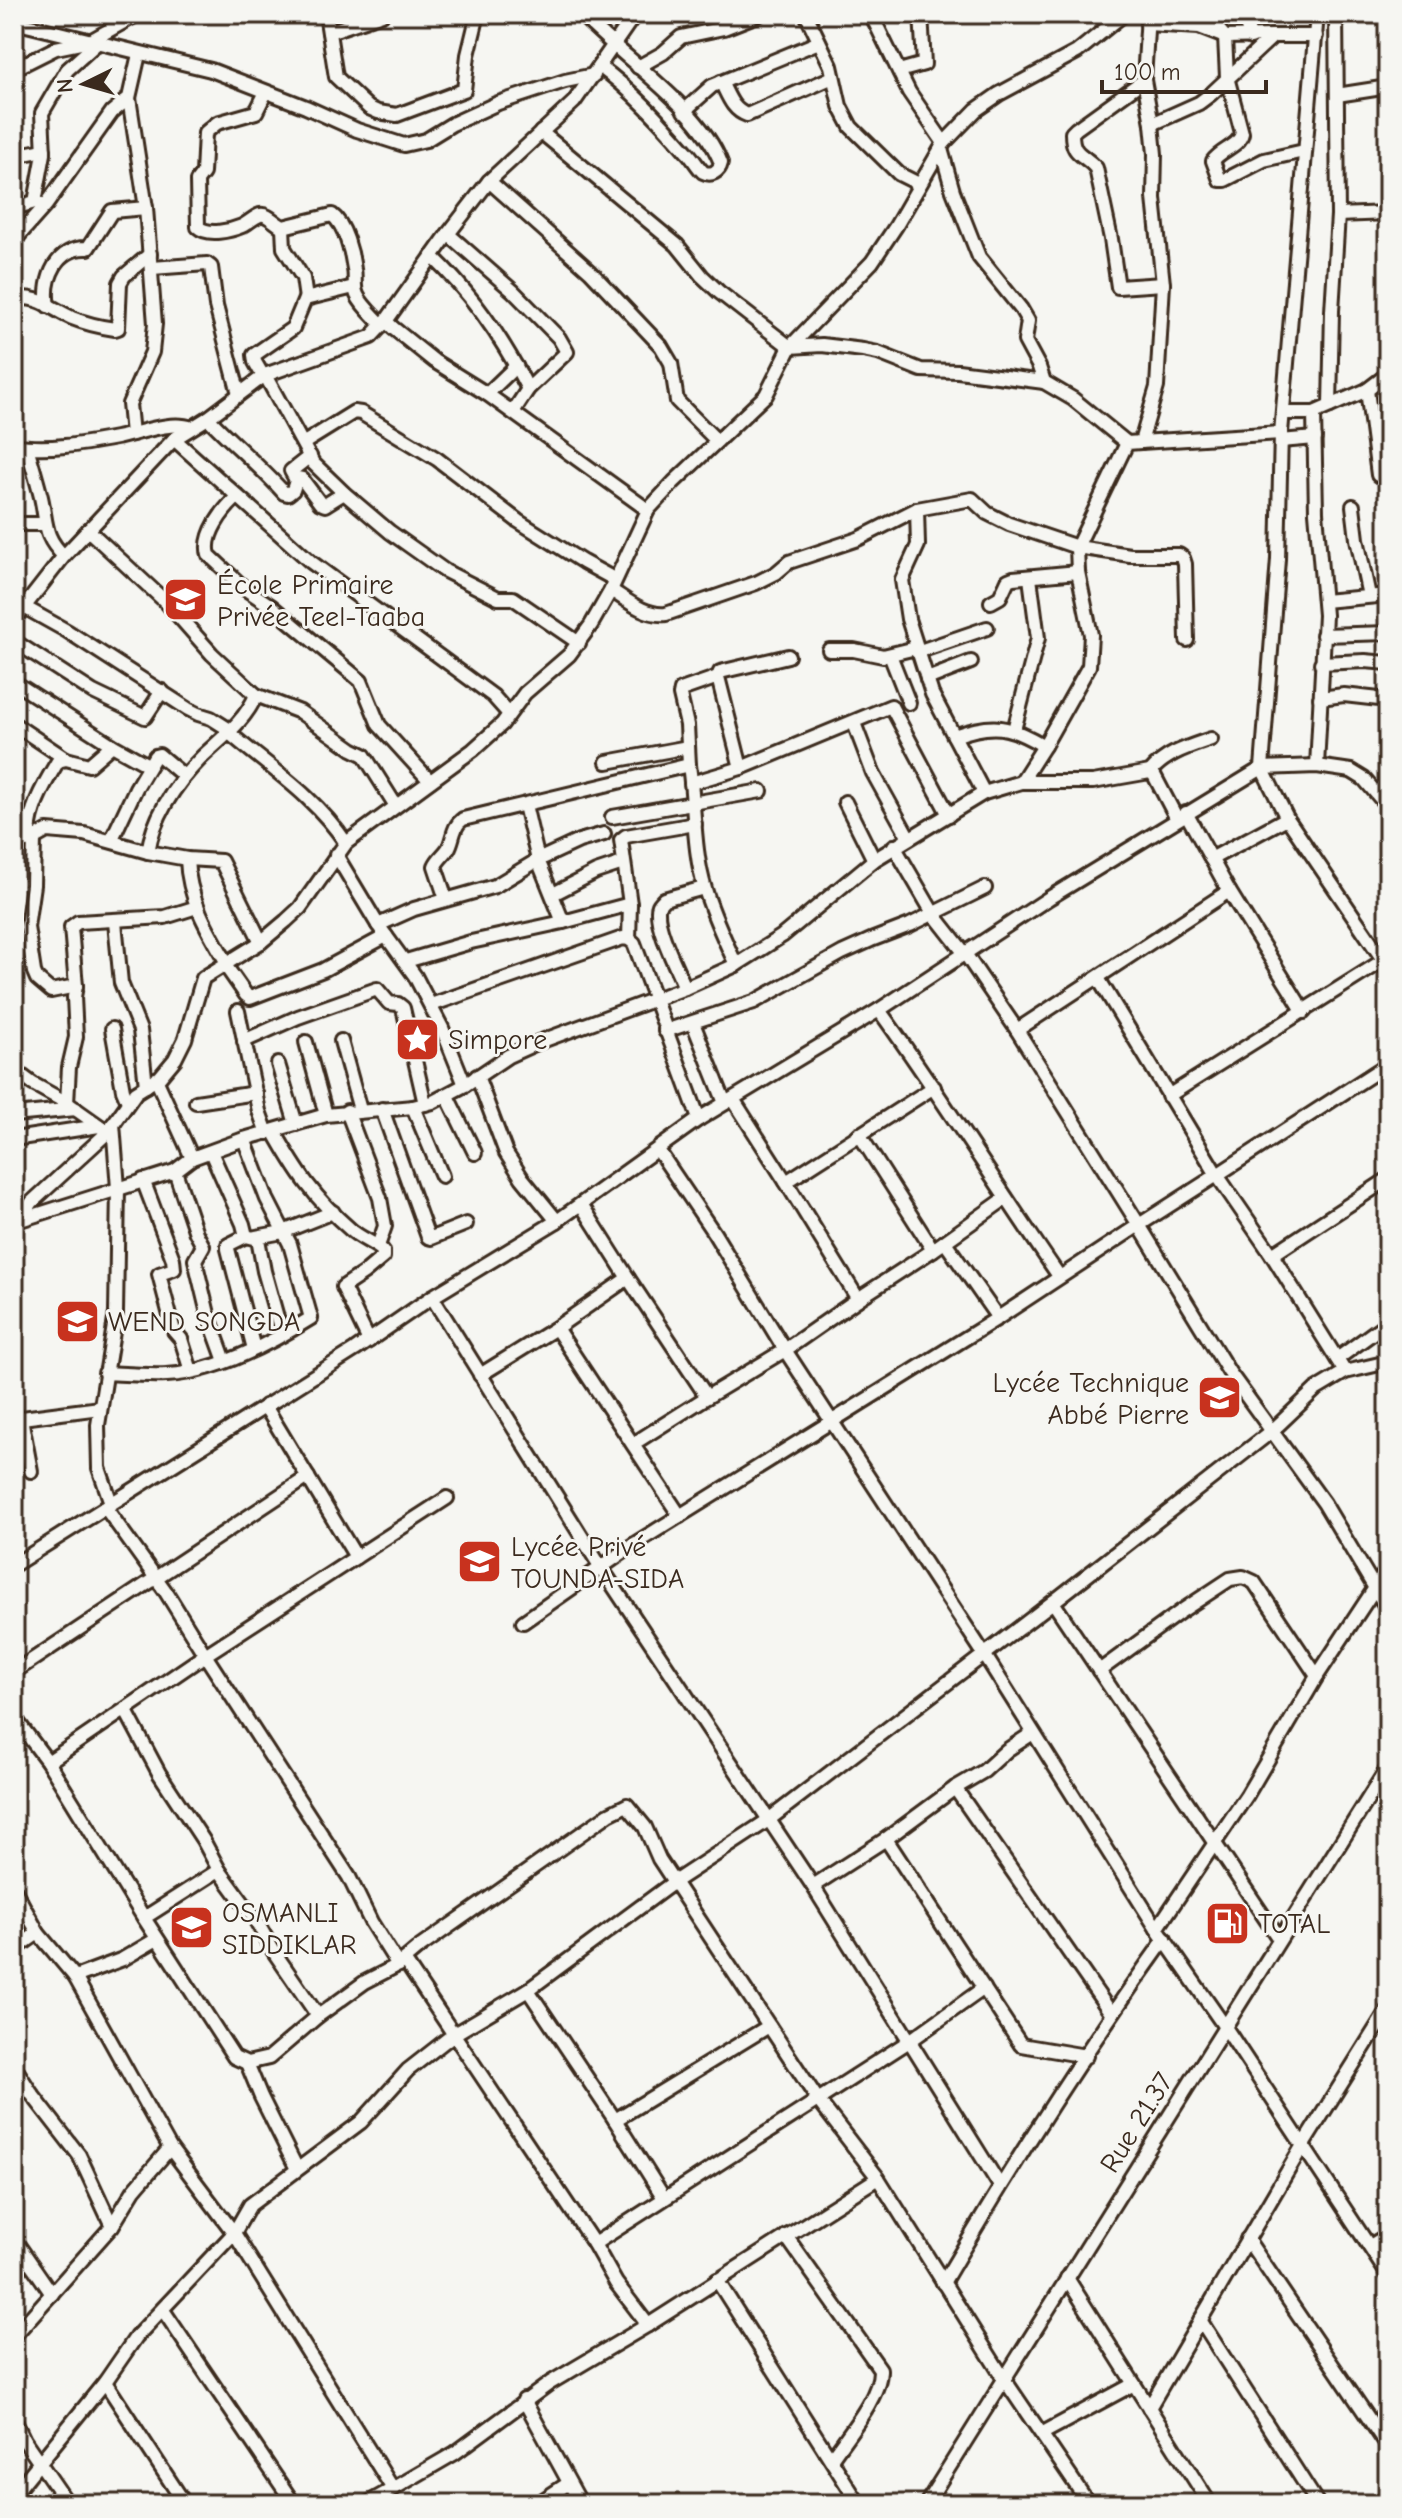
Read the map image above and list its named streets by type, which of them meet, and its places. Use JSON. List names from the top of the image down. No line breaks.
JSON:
{"streets":{"street":["Rue 21.37"]},"places":{"school or university":["École Primaire Privée Teel-Taaba","WEND SONGDA","Lycée Technique Abbé Pierre","Lycée Privé TOUNDA-SIDA","OSMANLI SIDDIKLAR"],"place":["Simpore"],"fuel station":["TOTAL"]},"scale_bar":"100 m","north":"left"}
